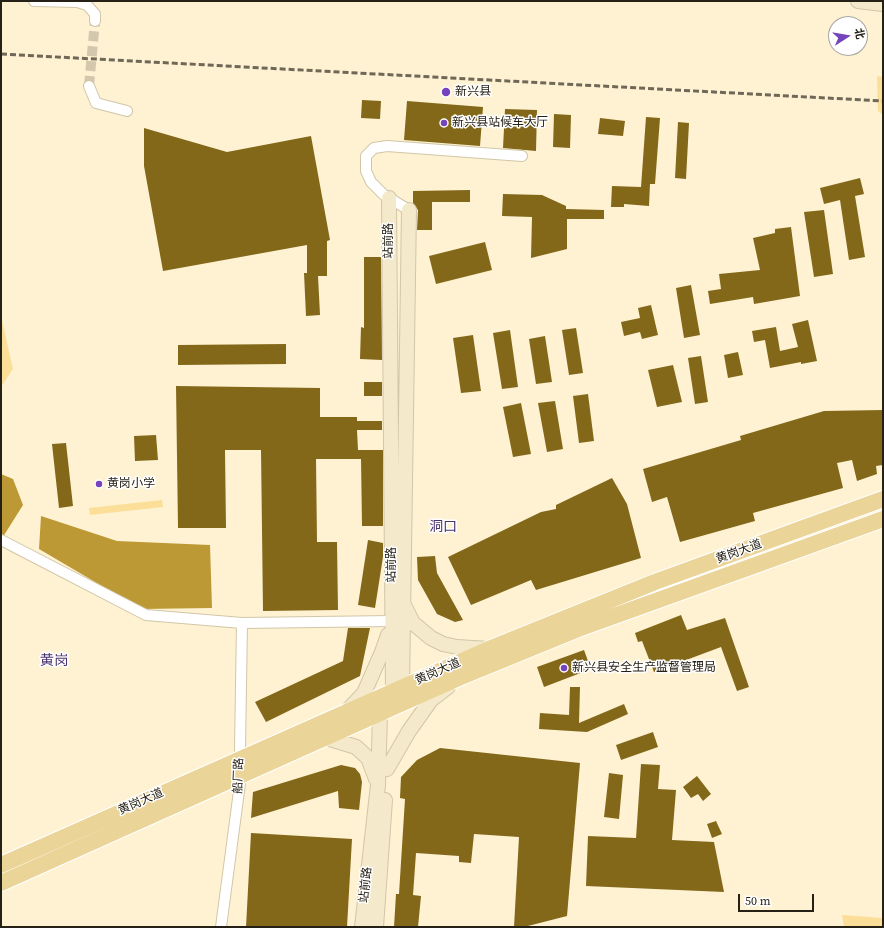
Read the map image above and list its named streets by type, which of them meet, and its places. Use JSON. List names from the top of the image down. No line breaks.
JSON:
{"streets":{"main road":["黄岗大道"],"street":["站前路","船厂路"]},"crossings":[["站前路","黄岗大道"],["黄岗大道","船厂路"]],"districts":["洞口","黄岗"],"places":["新兴县","新兴县站候车大厅","黄岗小学","新兴县安全生产监督管理局"],"scale_bar":"50 m","north":"right"}
